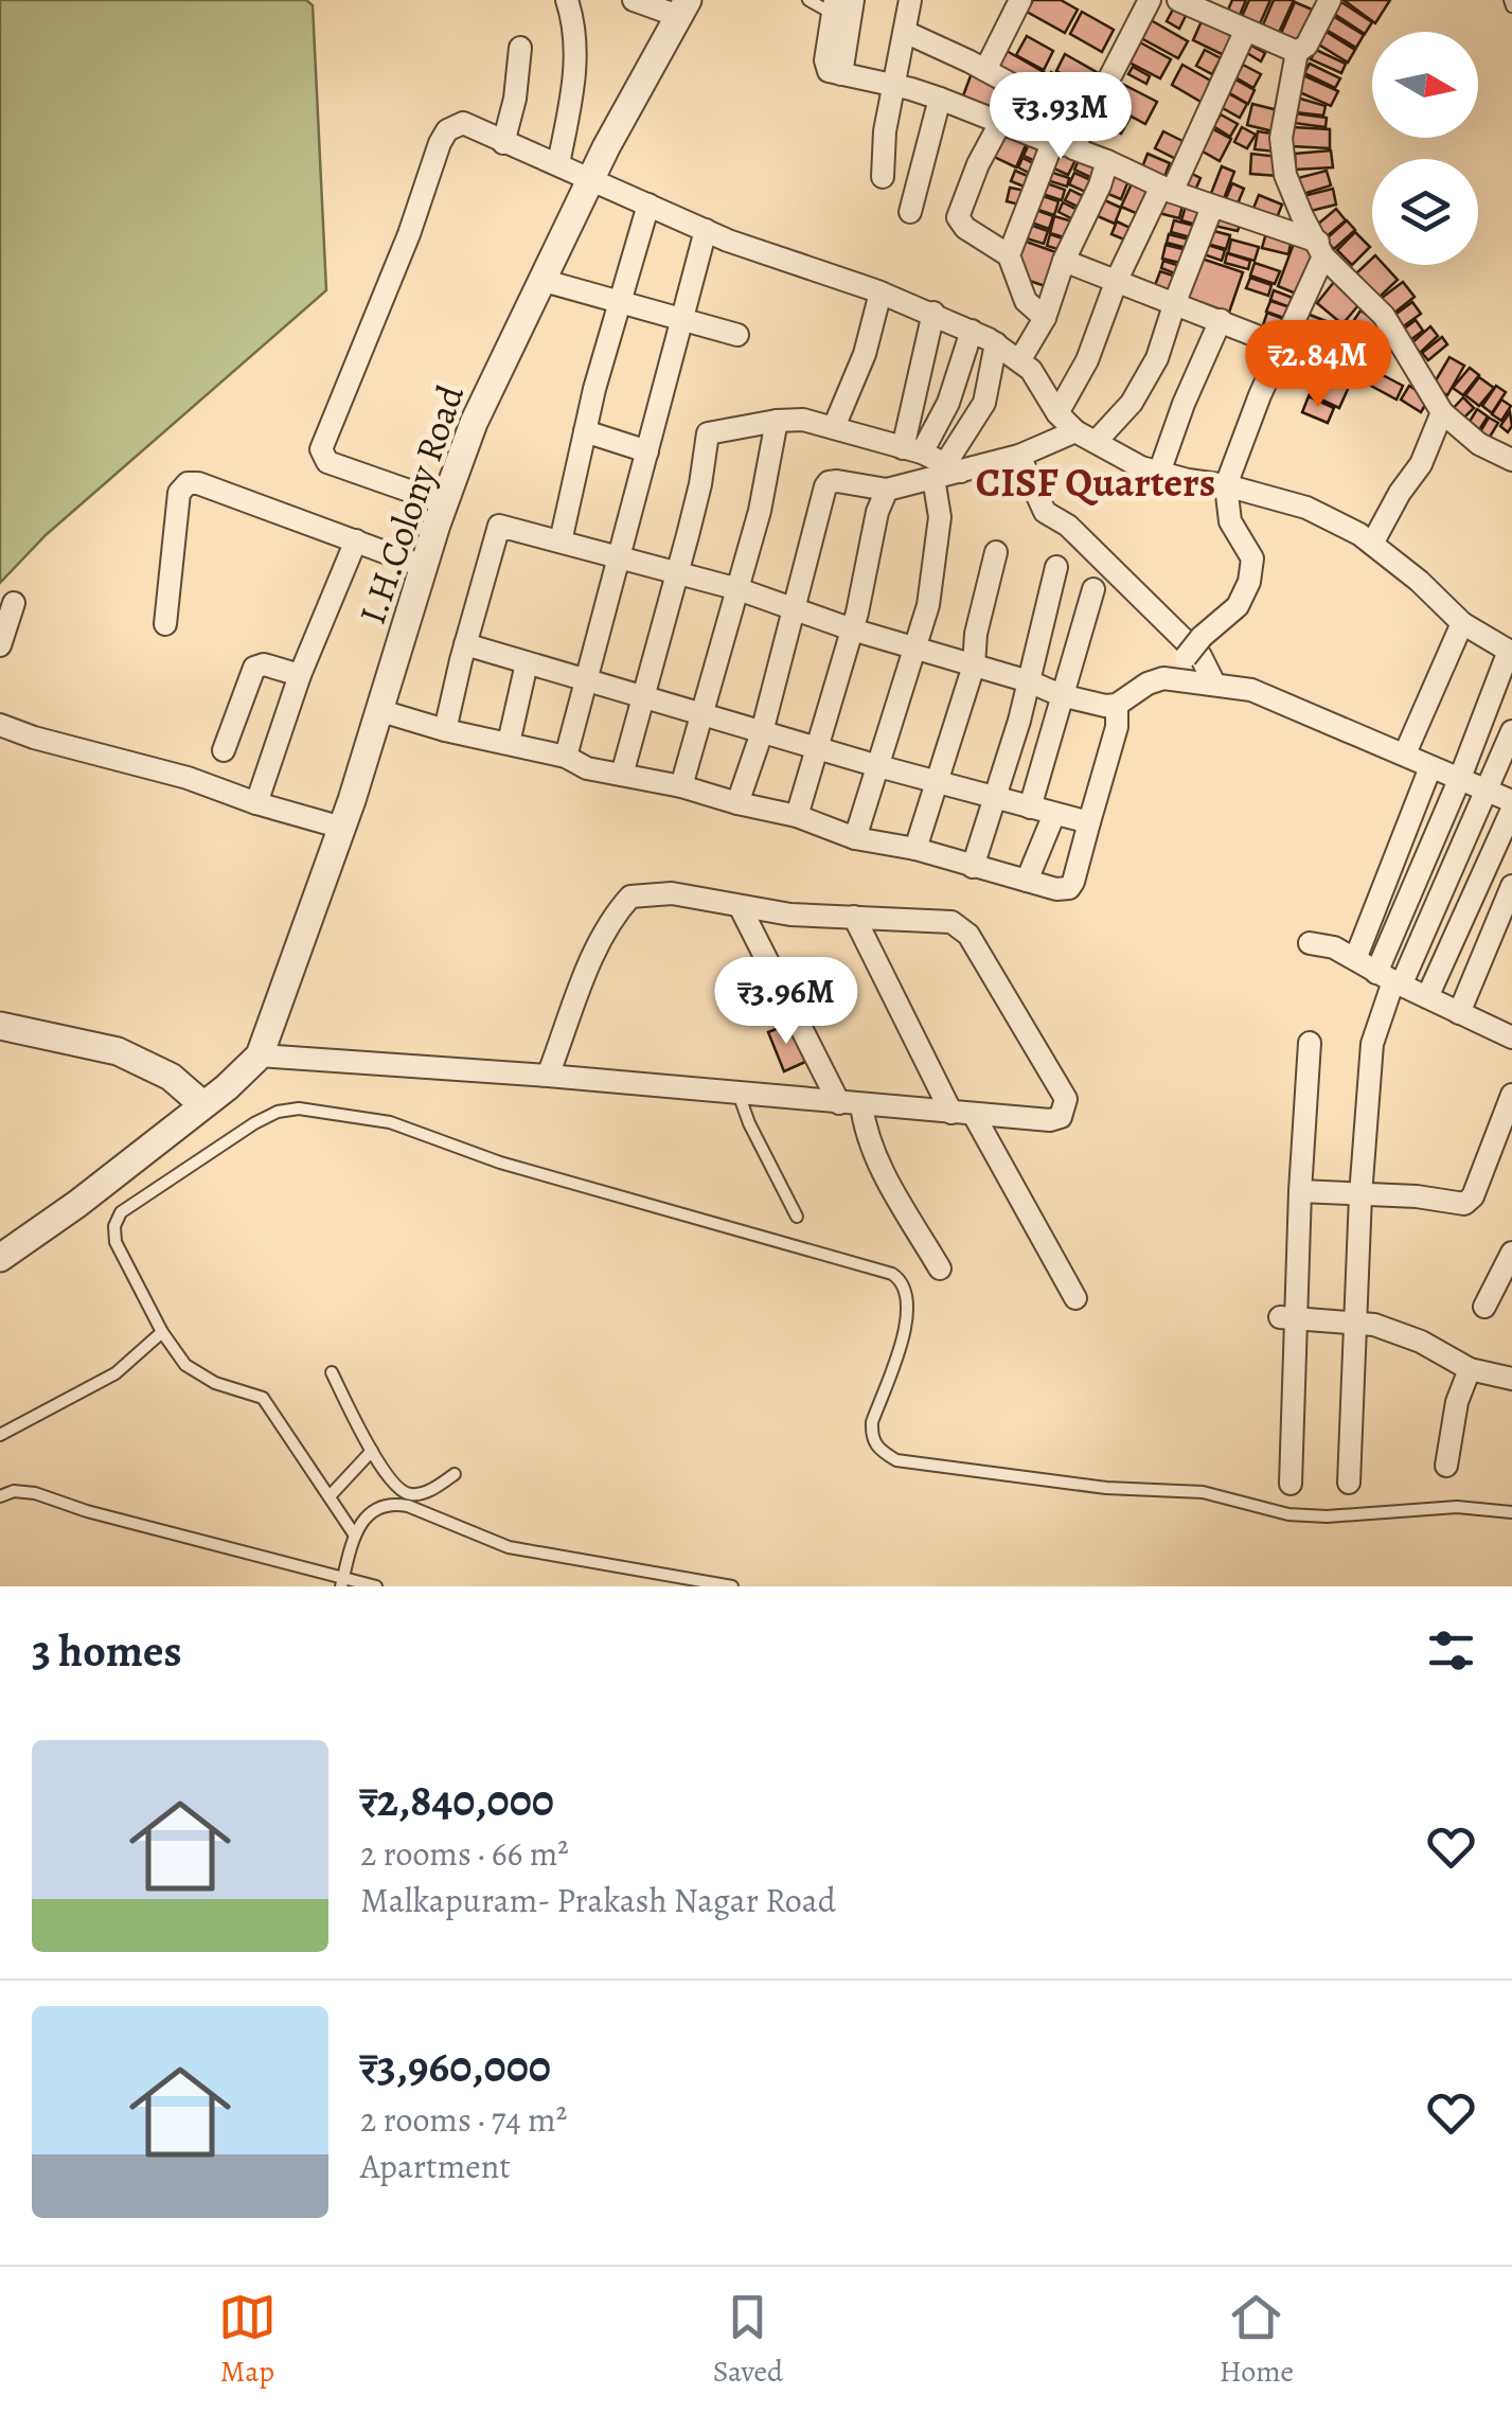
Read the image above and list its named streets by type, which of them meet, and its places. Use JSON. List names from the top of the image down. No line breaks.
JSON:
{"streets":{"street":["I.H.Colony Road"]},"districts":["CISF Quarters"],"north":"right","page":{"price":["₹3.93M","₹2.84M","₹3.96M"],"heading":"3 homes","list":[{"name":"₹2,840,000","note":"2 rooms · 66 m² · Malkapuram- Prakash Nagar Road"},{"name":"₹3,960,000","note":"2 rooms · 74 m² · Apartment"}],"tabs":["Map","Saved","Home"]}}
